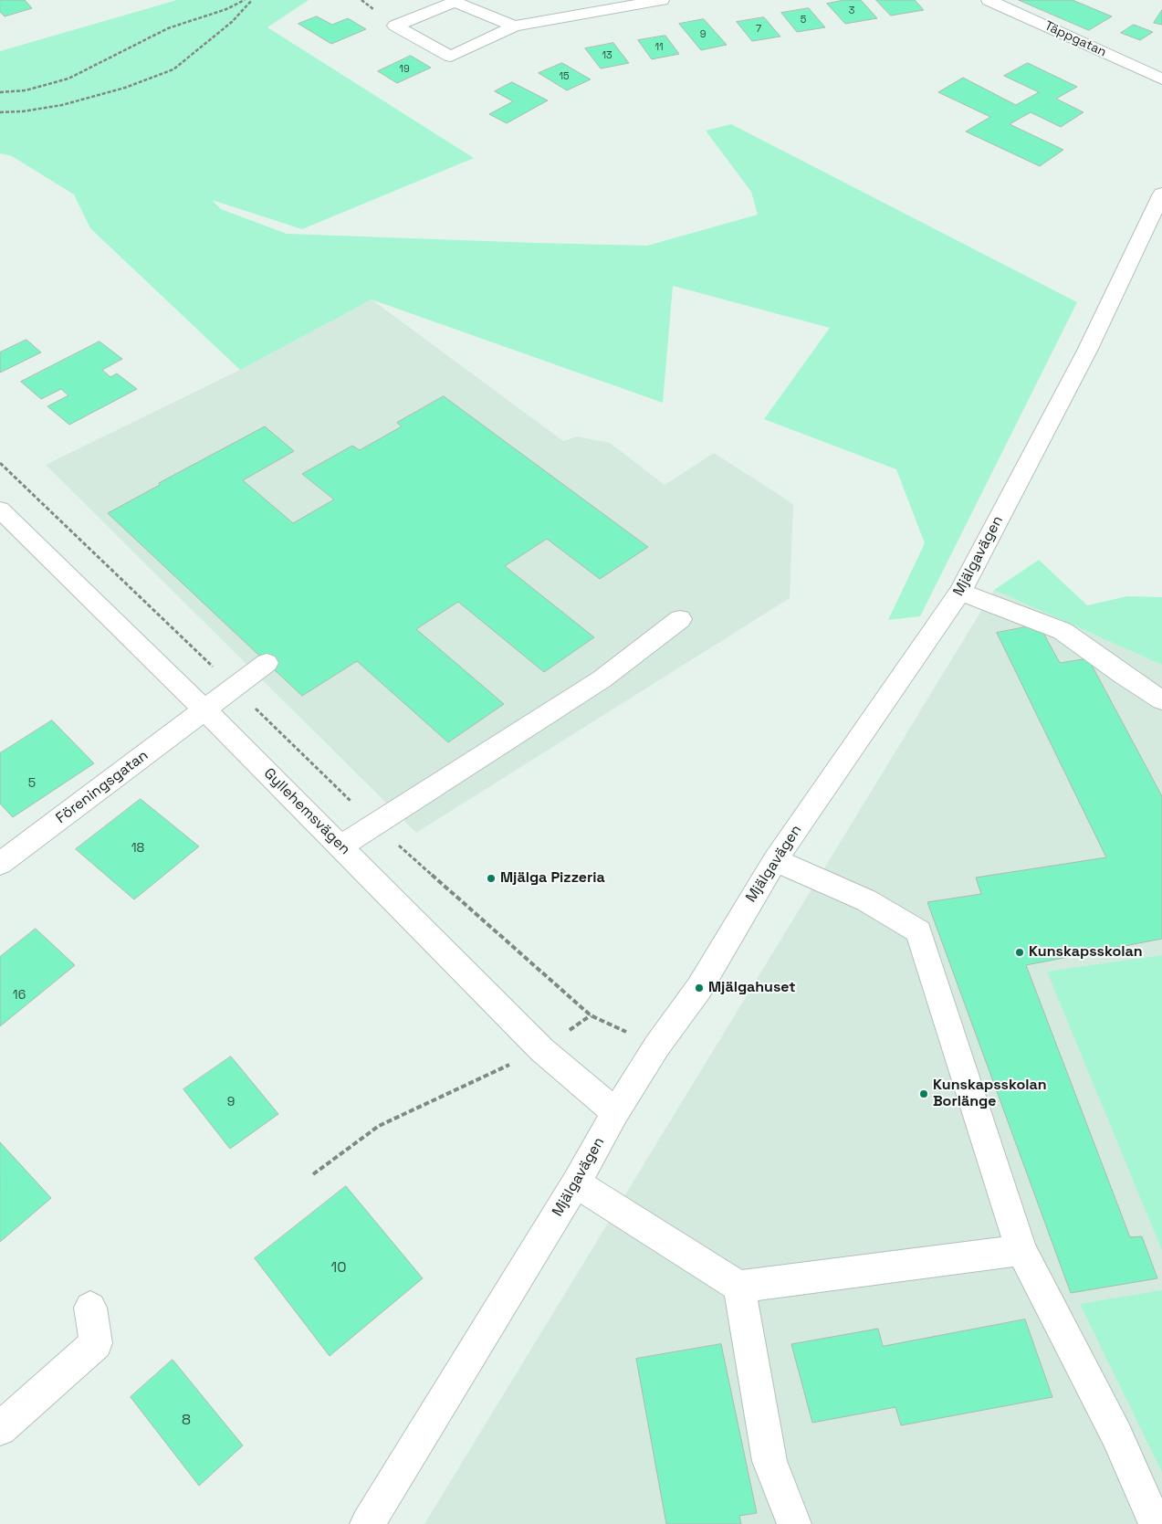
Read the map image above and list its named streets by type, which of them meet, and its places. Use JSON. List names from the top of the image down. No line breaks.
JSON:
{"streets":{"street":["Täppgatan","Mjälgavägen","Föreningsgatan","Gyllehemsvägen"]},"crossings":[["Mjälgavägen","Gyllehemsvägen"],["Föreningsgatan","Gyllehemsvägen"]],"places":["Mjälga Pizzeria","Kunskapsskolan","Mjälgahuset","Kunskapsskolan Borlänge"],"house_numbers":["3","5","7","9","11","13","19","15","5","18","16","9","10","8"]}
